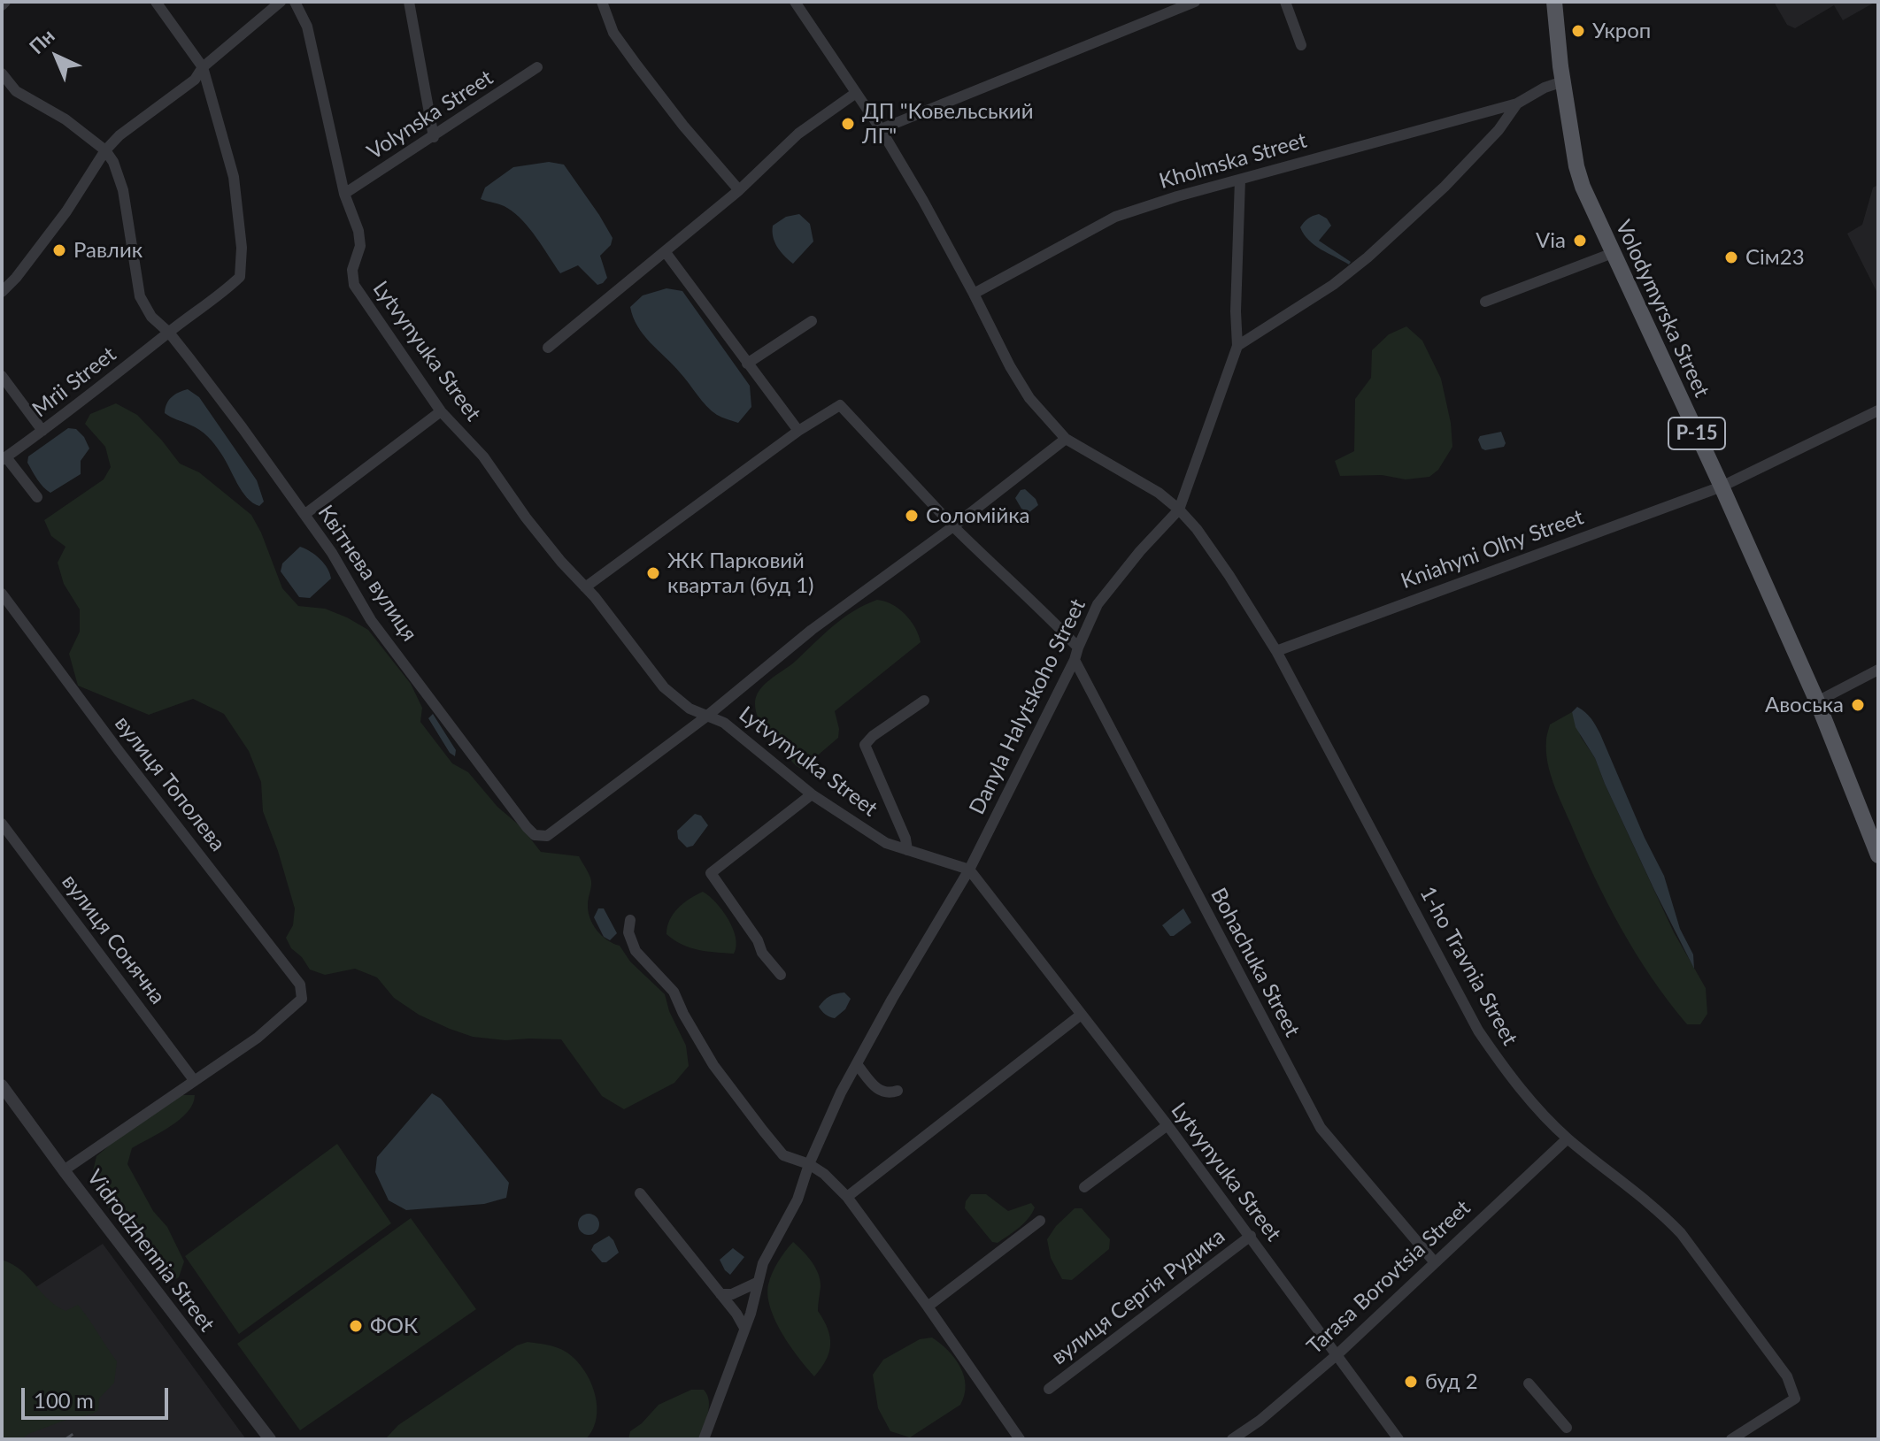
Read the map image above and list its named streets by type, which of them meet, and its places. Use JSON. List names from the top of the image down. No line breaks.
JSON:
{"streets":{"main road":["Volodymyrska Street","Р-15"],"street":["Volynska Street","Kholmska Street","Lytvynyuka Street","Mrii Street","Kniahyni Olhy Street","Квітнева вулиця","Danyla Halytskoho Street","вулиця Тополева","вулиця Сонячна","Bohachuka Street","1-ho Travnia Street","Vidrodzhennia Street","Tarasa Borovtsia Street","вулиця Сергія Рудика"]},"crossings":[["Volynska Street","Lytvynyuka Street"],["Volodymyrska Street","Kniahyni Olhy Street"],["Lytvynyuka Street","Квітнева вулиця"],["Lytvynyuka Street","Danyla Halytskoho Street"],["Lytvynyuka Street","Tarasa Borovtsia Street"],["Lytvynyuka Street","вулиця Сергія Рудика"],["Mrii Street","Квітнева вулиця"],["Kniahyni Olhy Street","1-ho Travnia Street"],["Danyla Halytskoho Street","Bohachuka Street"],["Danyla Halytskoho Street","1-ho Travnia Street"],["вулиця Тополева","вулиця Сонячна"],["Bohachuka Street","Tarasa Borovtsia Street"],["1-ho Travnia Street","Tarasa Borovtsia Street"]],"places":["Укроп","ДП \"Ковельський ЛГ\"","Via","Равлик","Сім23","Соломійка","ЖК Парковий квартал (буд 1)","Авоська","ФОК","буд 2"],"scale_bar":"100 m","north":"top left"}
